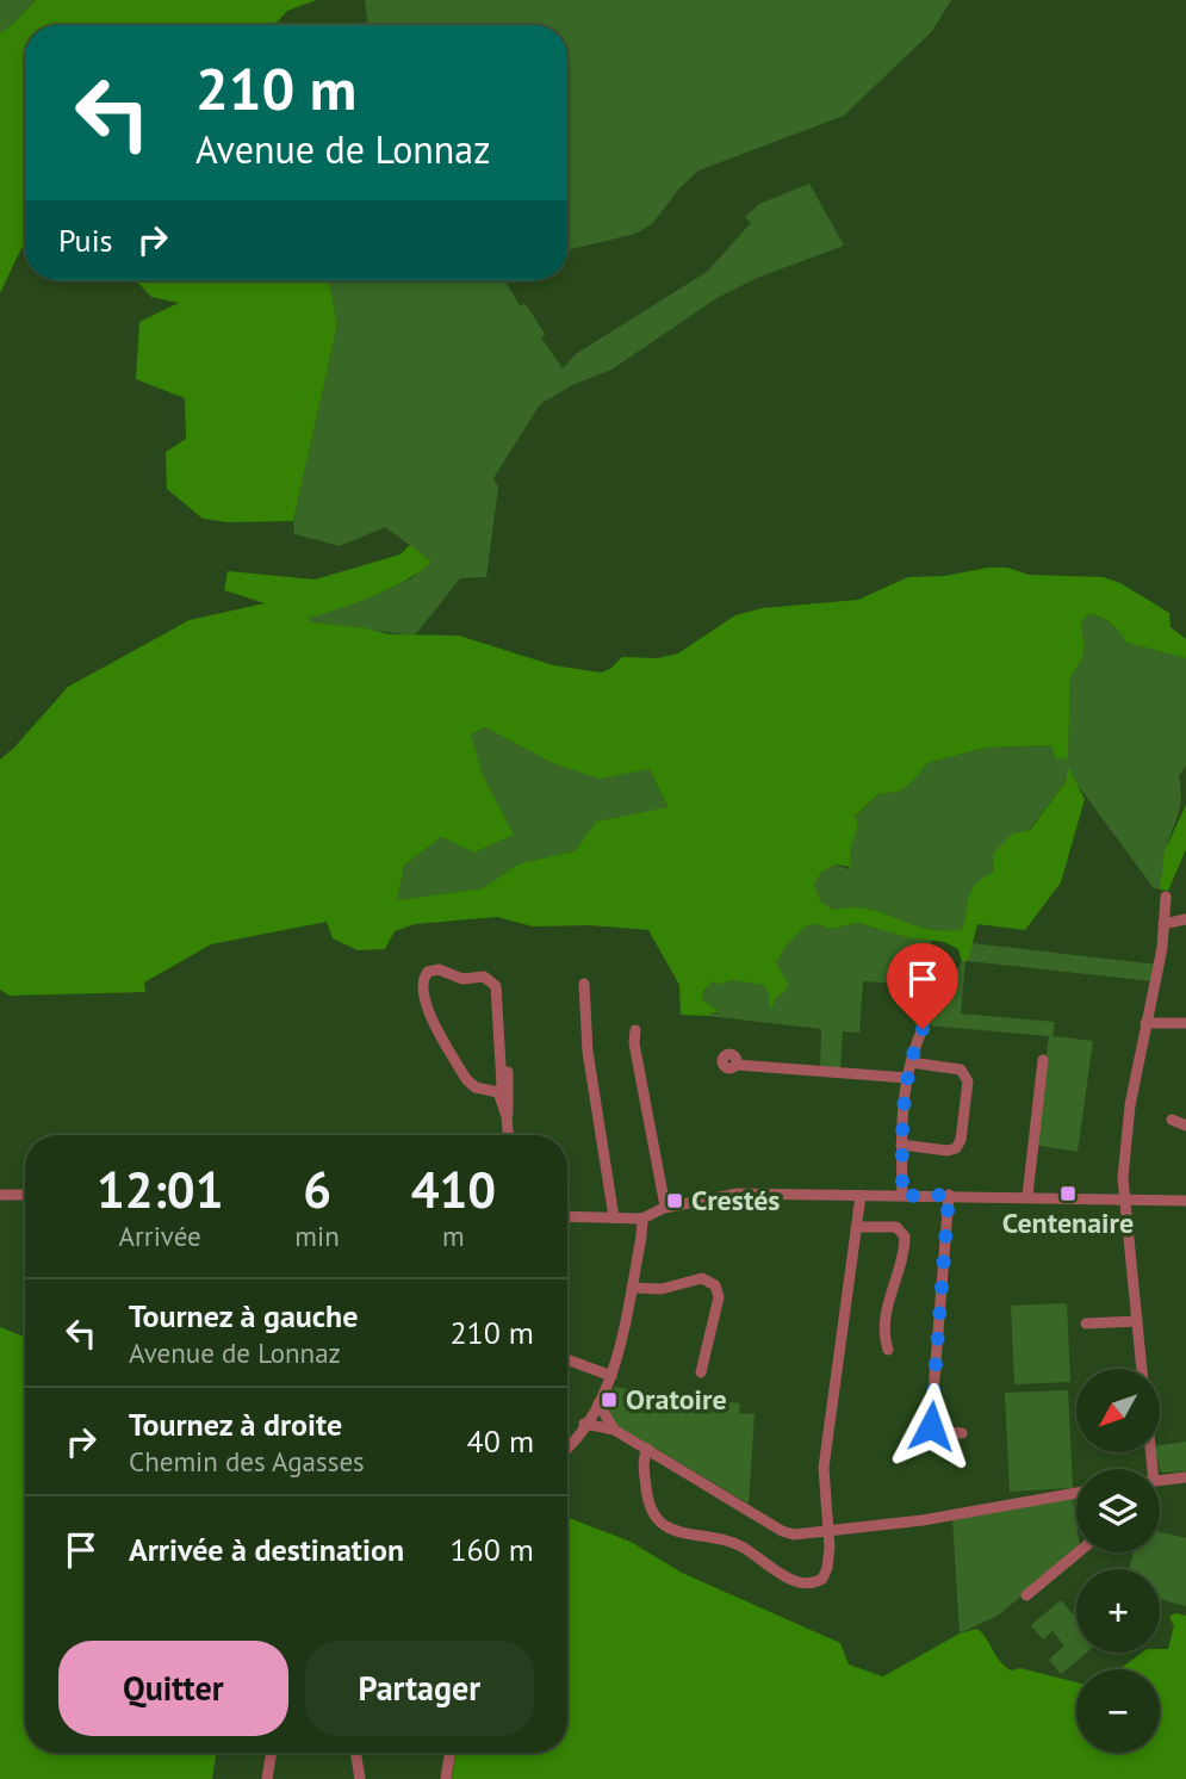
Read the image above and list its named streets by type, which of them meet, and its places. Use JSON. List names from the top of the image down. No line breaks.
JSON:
{"places":{"transit":["Centenaire","Crestés","Oratoire"]},"north":"bottom left","page":{"turn":["210 m","Avenue de Lonnaz"],"then":"Puis","eta":["12:01","Arrivée","6","min","410","m"],"list":[{"name":"Tournez à gauche","note":"Avenue de Lonnaz","value":"210 m"},{"name":"Tournez à droite","note":"Chemin des Agasses","value":"40 m"},{"name":"Arrivée à destination","value":"160 m"}],"map_buttons":["+","−"],"buttons":["Quitter","Partager"]}}
